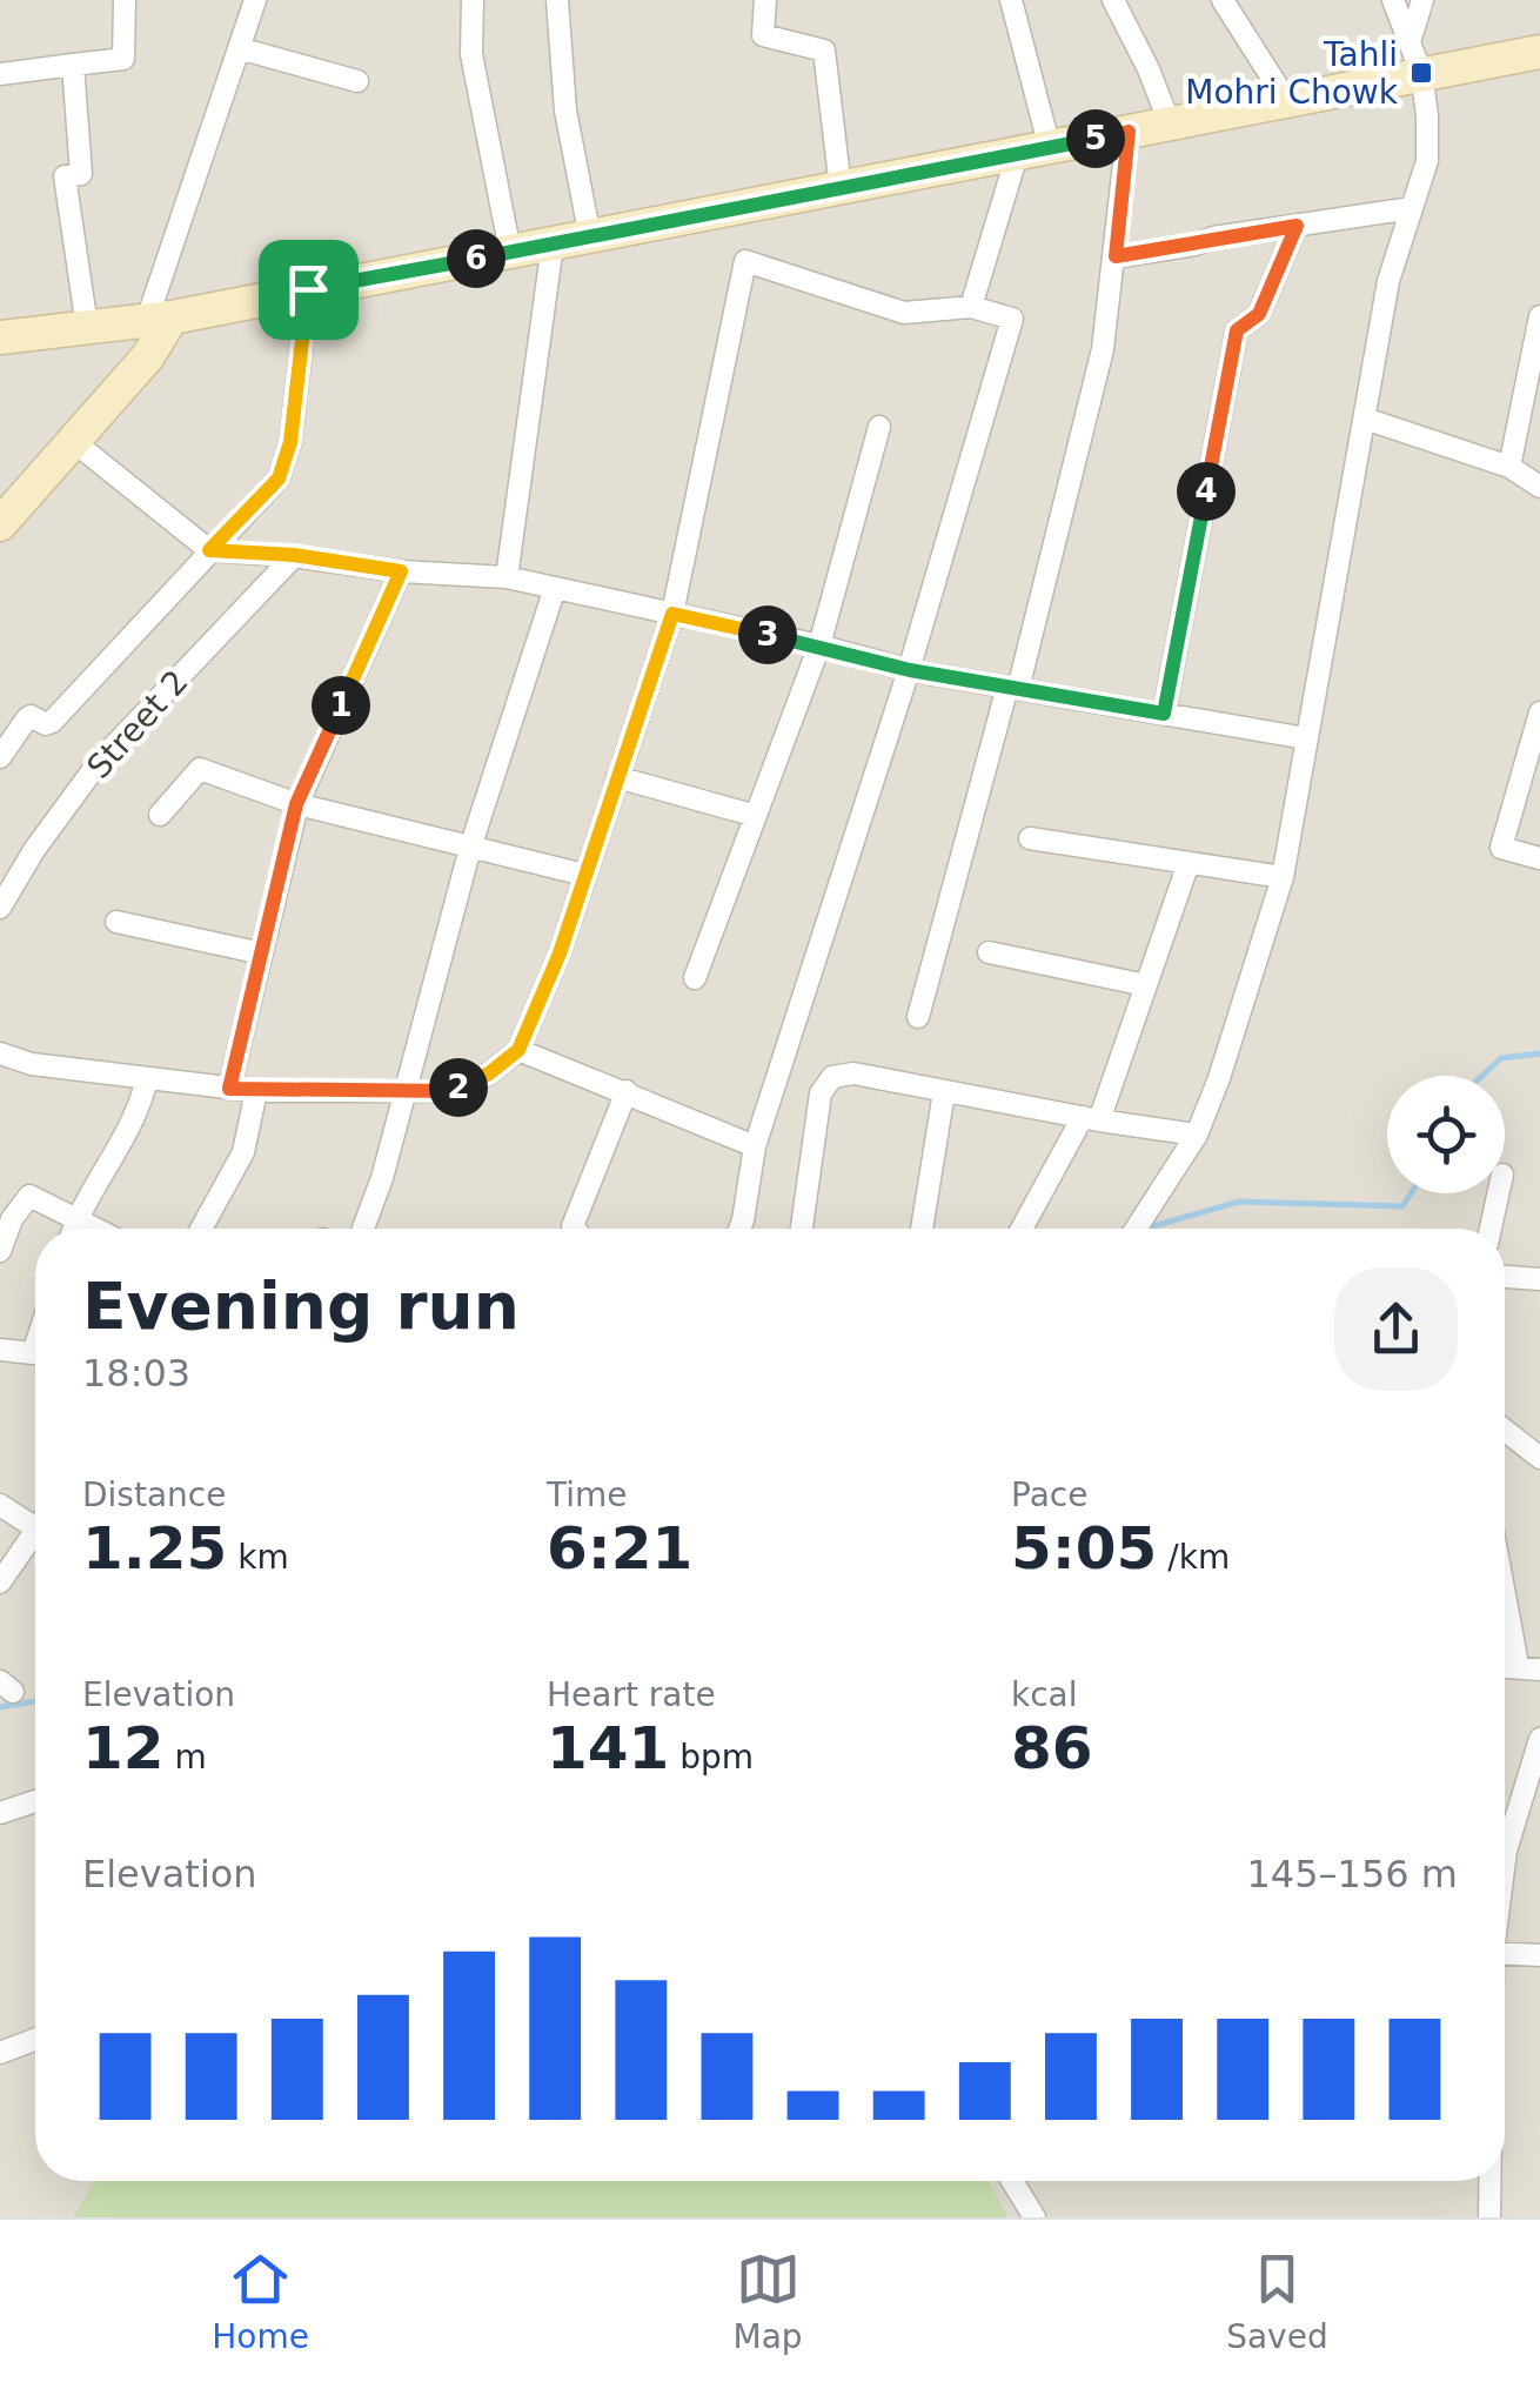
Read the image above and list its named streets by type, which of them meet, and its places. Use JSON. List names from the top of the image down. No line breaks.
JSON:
{"streets":{"street":["Street 2"]},"places":{"transit":["Tahli Mohri Chowk"]},"page":{"pins":["5","6","4","3","1","2"],"heading":["Evening run","18:03"],"stats":[["Distance","1.25 km"],["Time","6:21"],["Pace","5:05 /km"],["Elevation","12 m"],["Heart rate","141 bpm"],["kcal","86"]],"chart":["Elevation","145–156 m"],"tabs":["Home","Map","Saved"]}}
